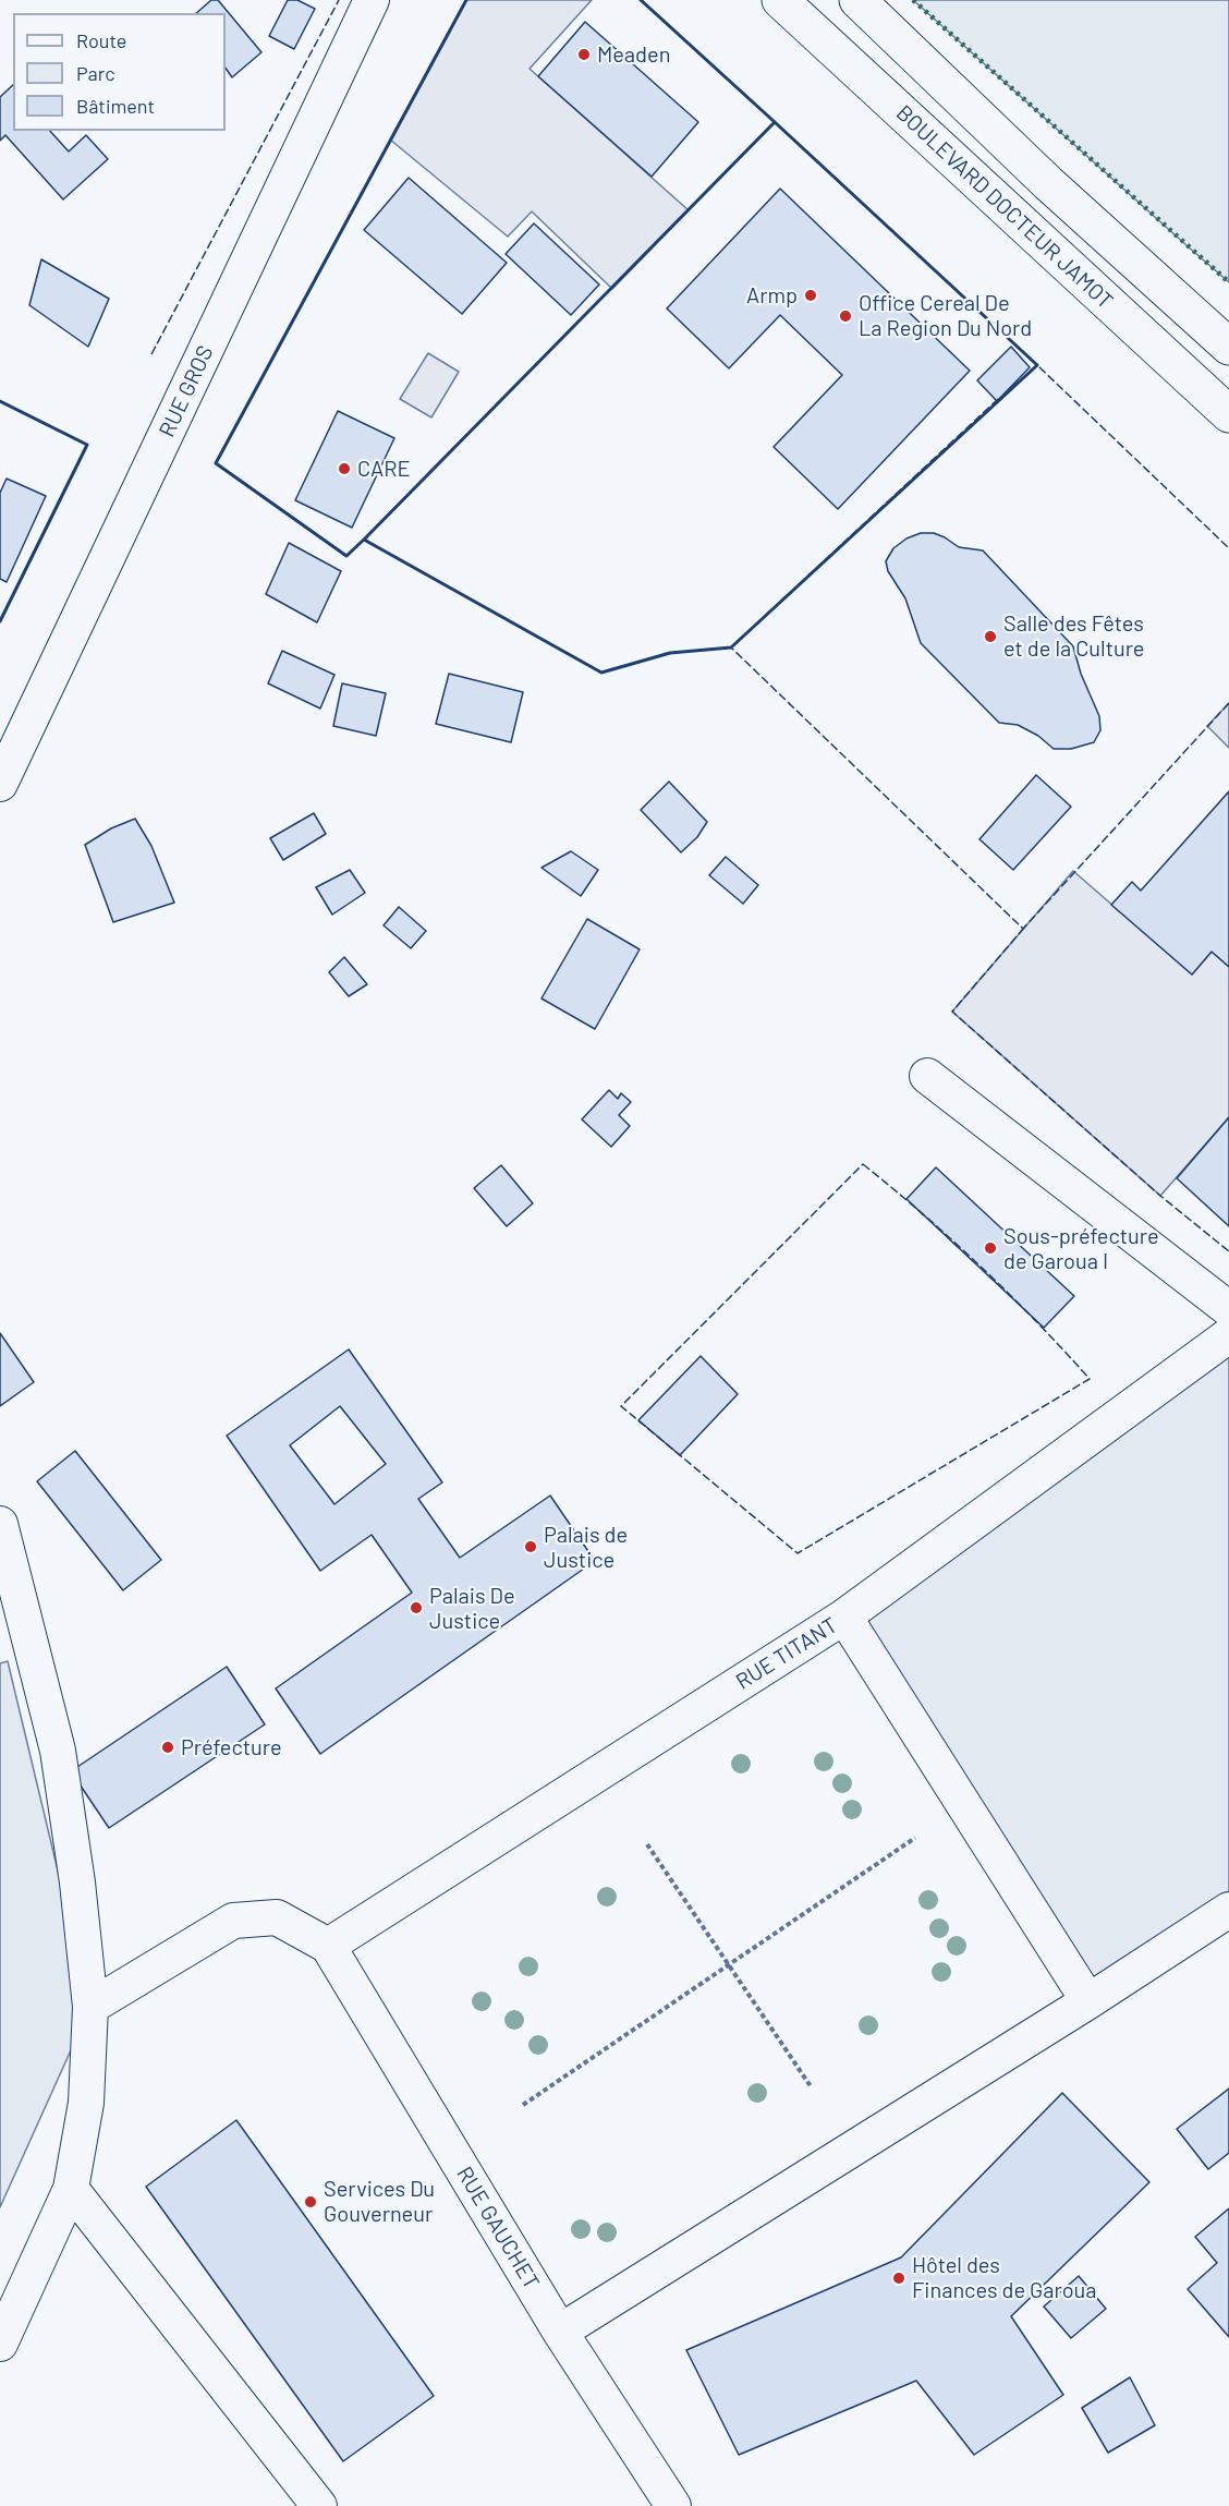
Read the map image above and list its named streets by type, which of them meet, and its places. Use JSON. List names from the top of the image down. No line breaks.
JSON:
{"streets":{"main road":["BOULEVARD DOCTEUR JAMOT"],"street":["RUE GROS","RUE TITANT","RUE GAUCHET"]},"crossings":[["RUE TITANT","RUE GAUCHET"]],"places":["Meaden","Armp","Office Cereal De La Region Du Nord","CARE","Salle des Fêtes et de la Culture","Sous-préfecture de Garoua I","Palais de Justice","Palais De Justice","Préfecture","Services Du Gouverneur","Hôtel des Finances de Garoua"],"legend":["Route","Parc","Bâtiment"]}
